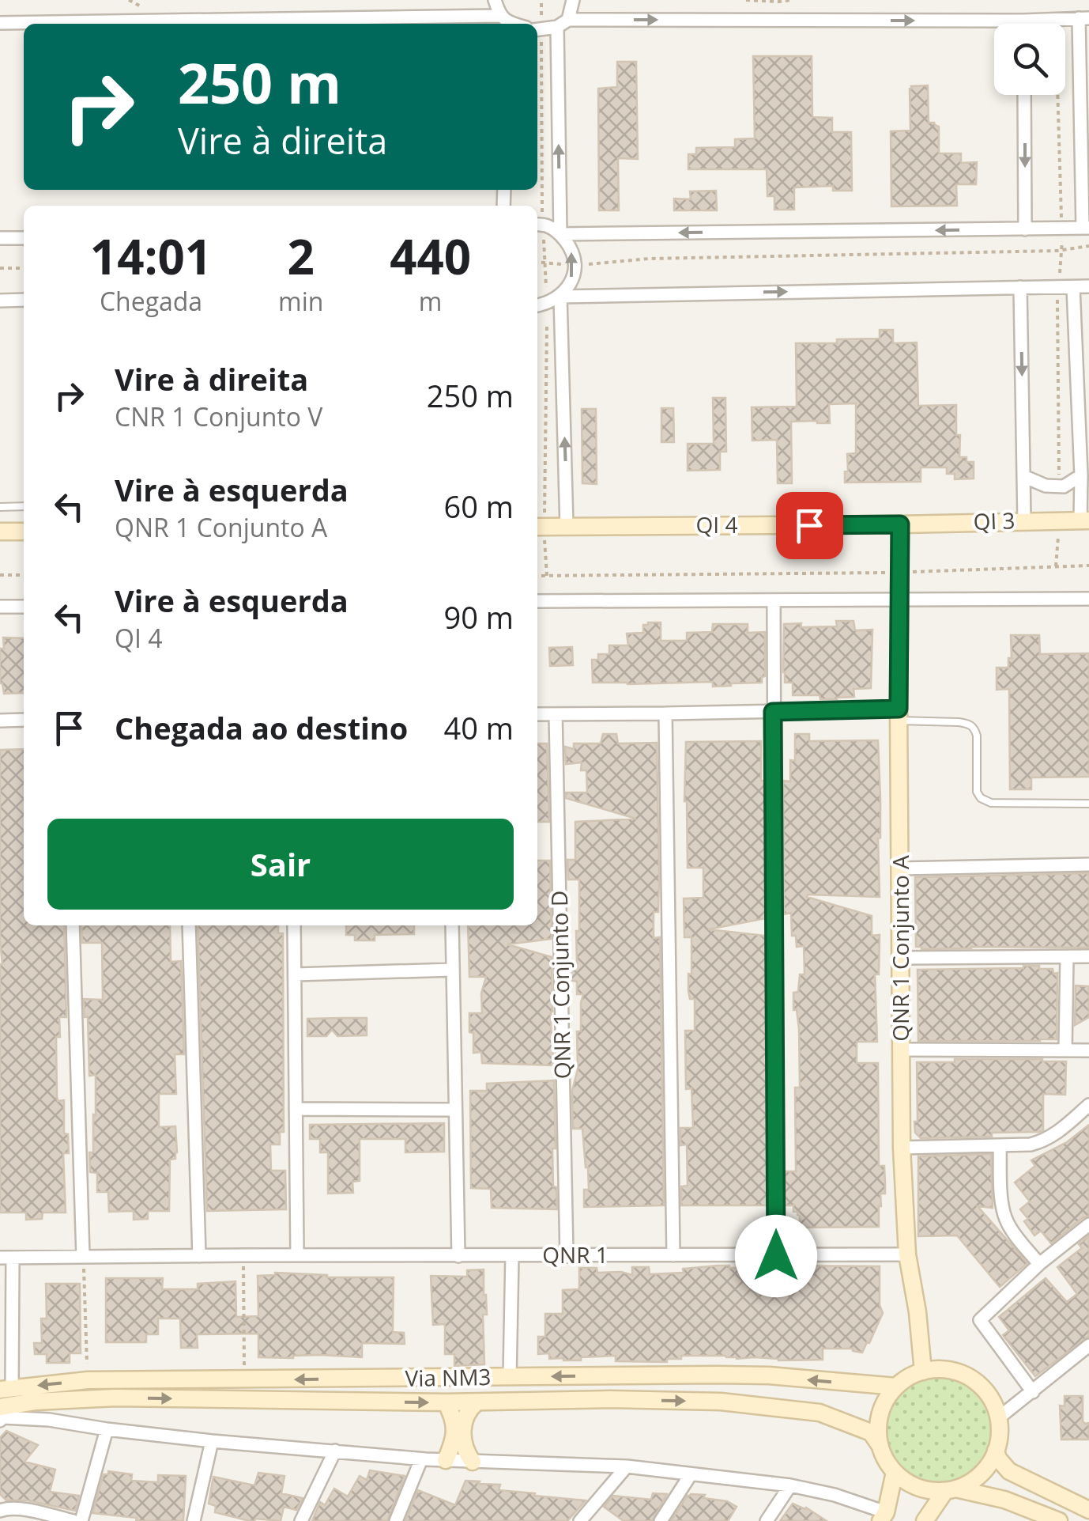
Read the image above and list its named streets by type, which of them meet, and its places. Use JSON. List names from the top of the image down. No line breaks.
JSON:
{"streets":{"main road":["QI 3","QI 4","QNR 1 Conjunto A","Via NM3"],"street":["QNR 1 Conjunto D","QNR 1"]},"crossings":[["QI 3","QI 4"],["QI 3","QNR 1 Conjunto A"],["QI 4","QNR 1 Conjunto A"],["QNR 1 Conjunto A","QNR 1"],["QNR 1 Conjunto A","Via NM3"],["QNR 1 Conjunto D","QNR 1"]],"page":{"turn":["250 m","Vire à direita"],"eta":["14:01","Chegada","2","min","440","m"],"list":[{"name":"Vire à direita","note":"CNR 1 Conjunto V","value":"250 m"},{"name":"Vire à esquerda","note":"QNR 1 Conjunto A","value":"60 m"},{"name":"Vire à esquerda","note":"QI 4","value":"90 m"},{"name":"Chegada ao destino","value":"40 m"}],"buttons":"Sair"}}
